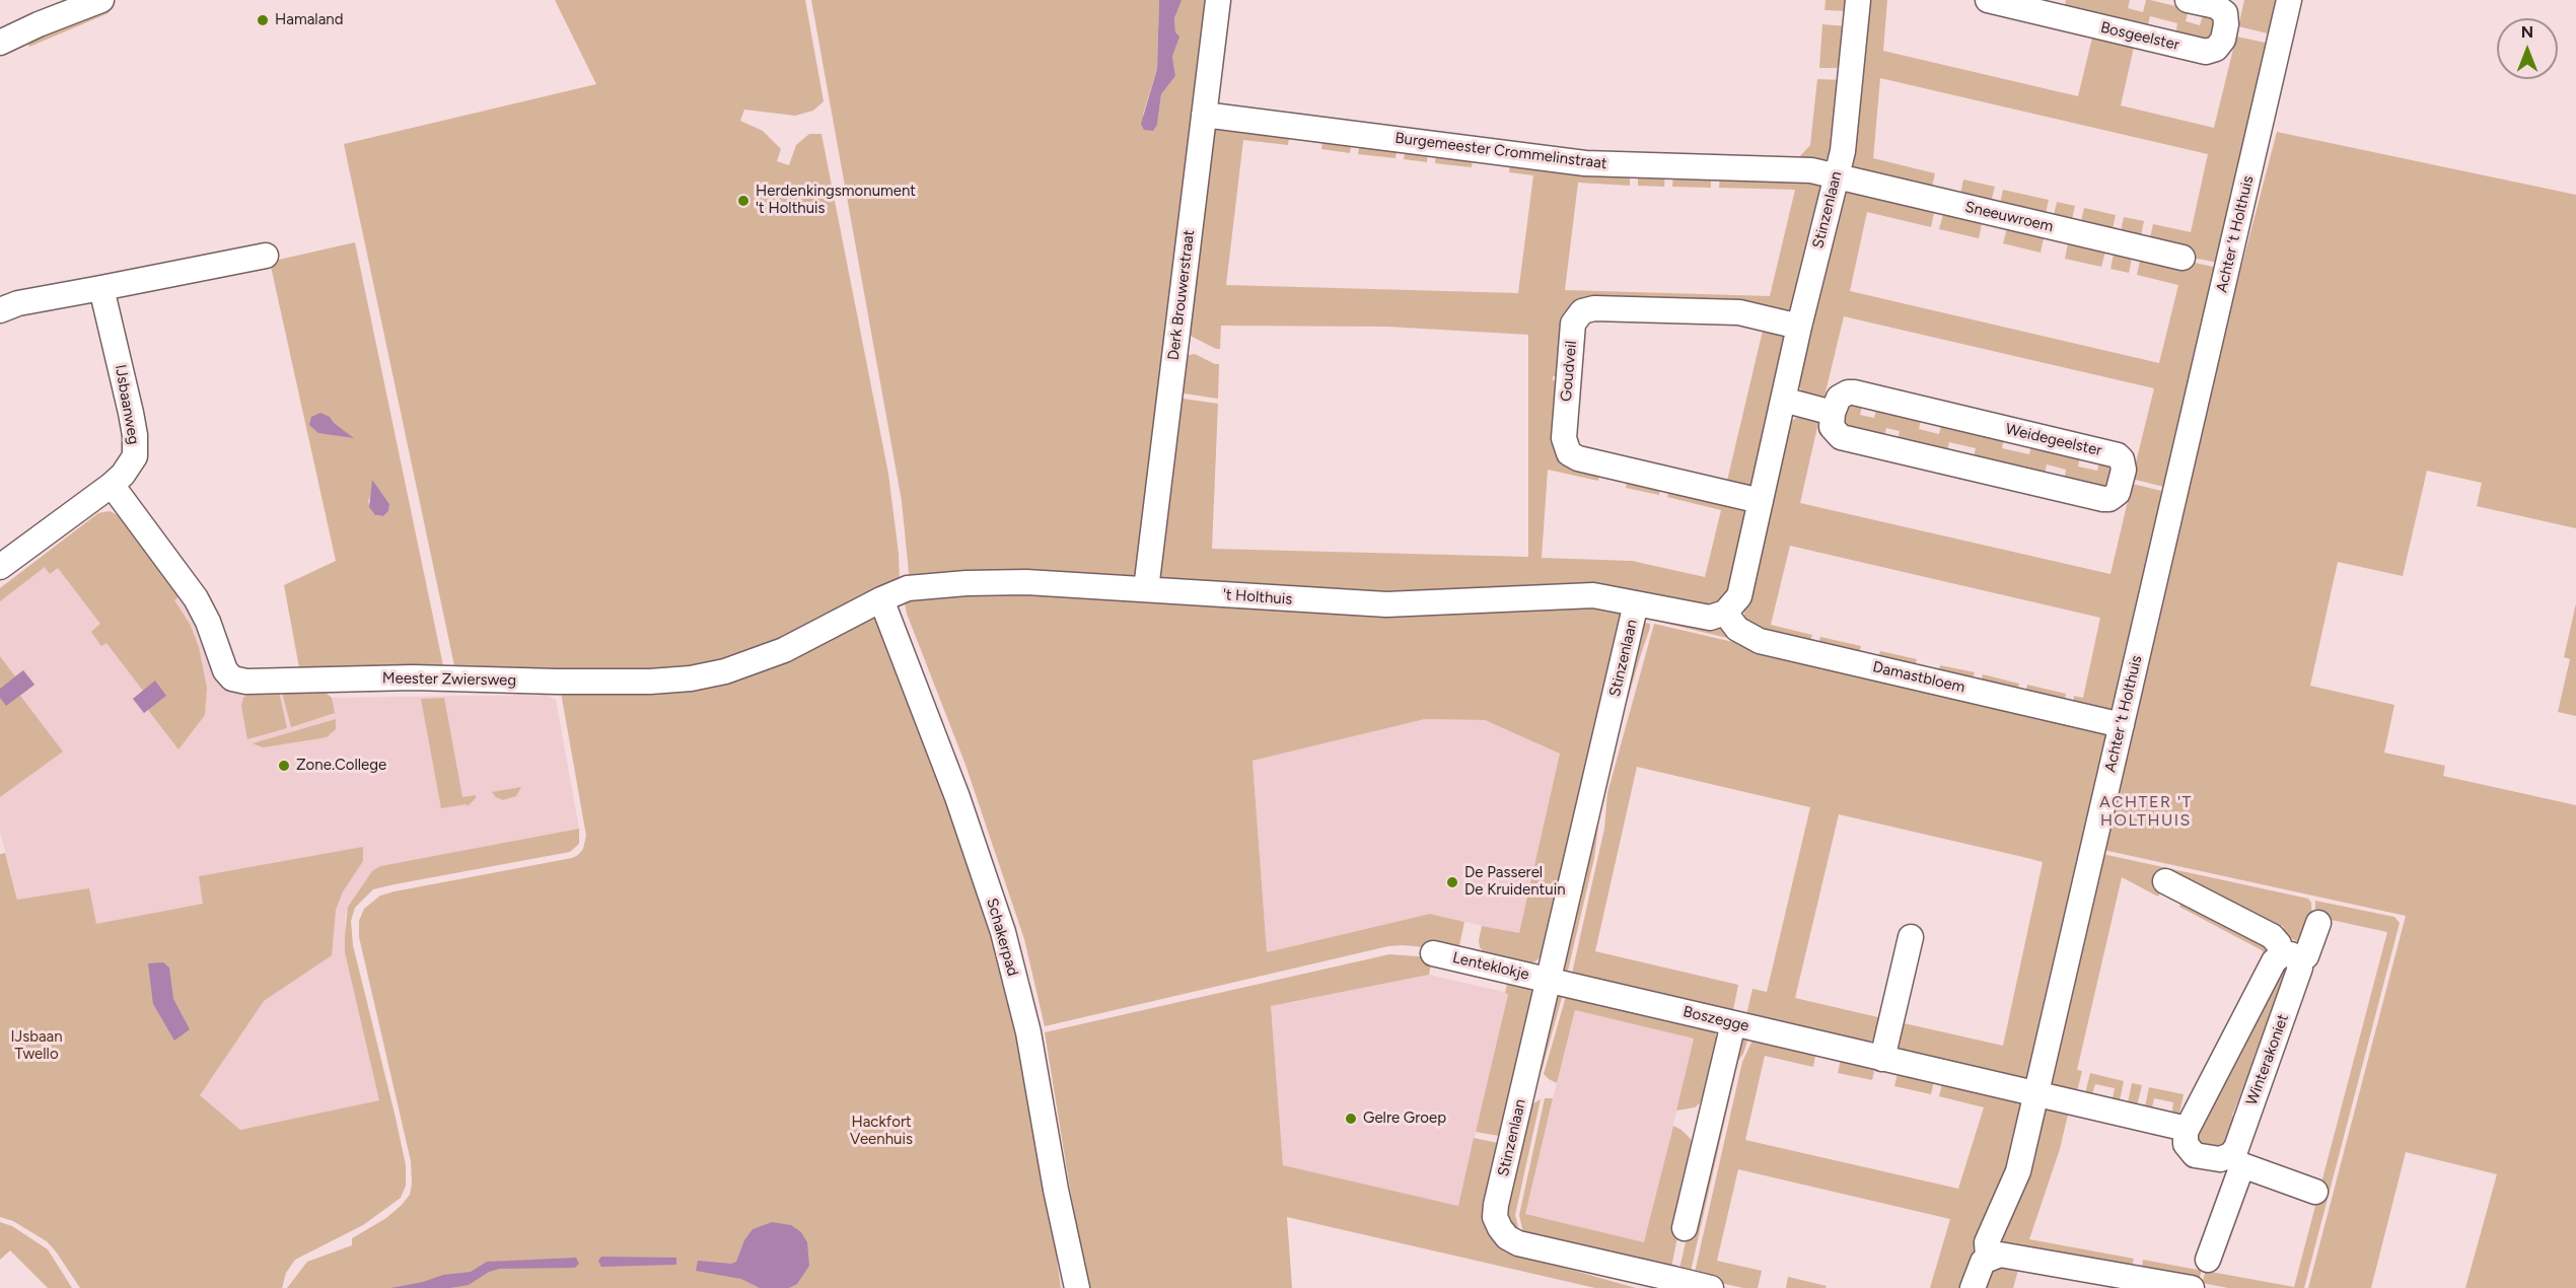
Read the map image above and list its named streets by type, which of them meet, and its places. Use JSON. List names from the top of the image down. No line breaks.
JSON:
{"streets":{"street":["Bosgeelster","Burgemeester Crommelinstraat","Stinzenlaan","Sneeuwroem","Achter 't Holthuis","Derk Brouwerstraat","Goudveil","IJsbaanweg","Weidegeelster","'t Holthuis","Damastbloem","Meester Zwiersweg","Schakerpad","Lenteklokje","Boszegge","Winterakoniet"]},"crossings":[["Burgemeester Crommelinstraat","Stinzenlaan"],["Burgemeester Crommelinstraat","Sneeuwroem"],["Burgemeester Crommelinstraat","Derk Brouwerstraat"],["Stinzenlaan","Sneeuwroem"],["Stinzenlaan","Goudveil"],["Stinzenlaan","'t Holthuis"],["Stinzenlaan","Damastbloem"],["Stinzenlaan","Lenteklokje"],["Stinzenlaan","Boszegge"],["Achter 't Holthuis","Damastbloem"],["Achter 't Holthuis","Boszegge"],["Derk Brouwerstraat","'t Holthuis"],["IJsbaanweg","Meester Zwiersweg"],["'t Holthuis","Meester Zwiersweg"],["'t Holthuis","Schakerpad"],["Meester Zwiersweg","Schakerpad"],["Lenteklokje","Boszegge"]],"districts":["ACHTER 'T HOLTHUIS"],"parks":["IJsbaan Twello","Hackfort Veenhuis"],"places":["Hamaland","Herdenkingsmonument 't Holthuis","Zone.College","De Passerel De Kruidentuin","Gelre Groep"],"north":"top"}
